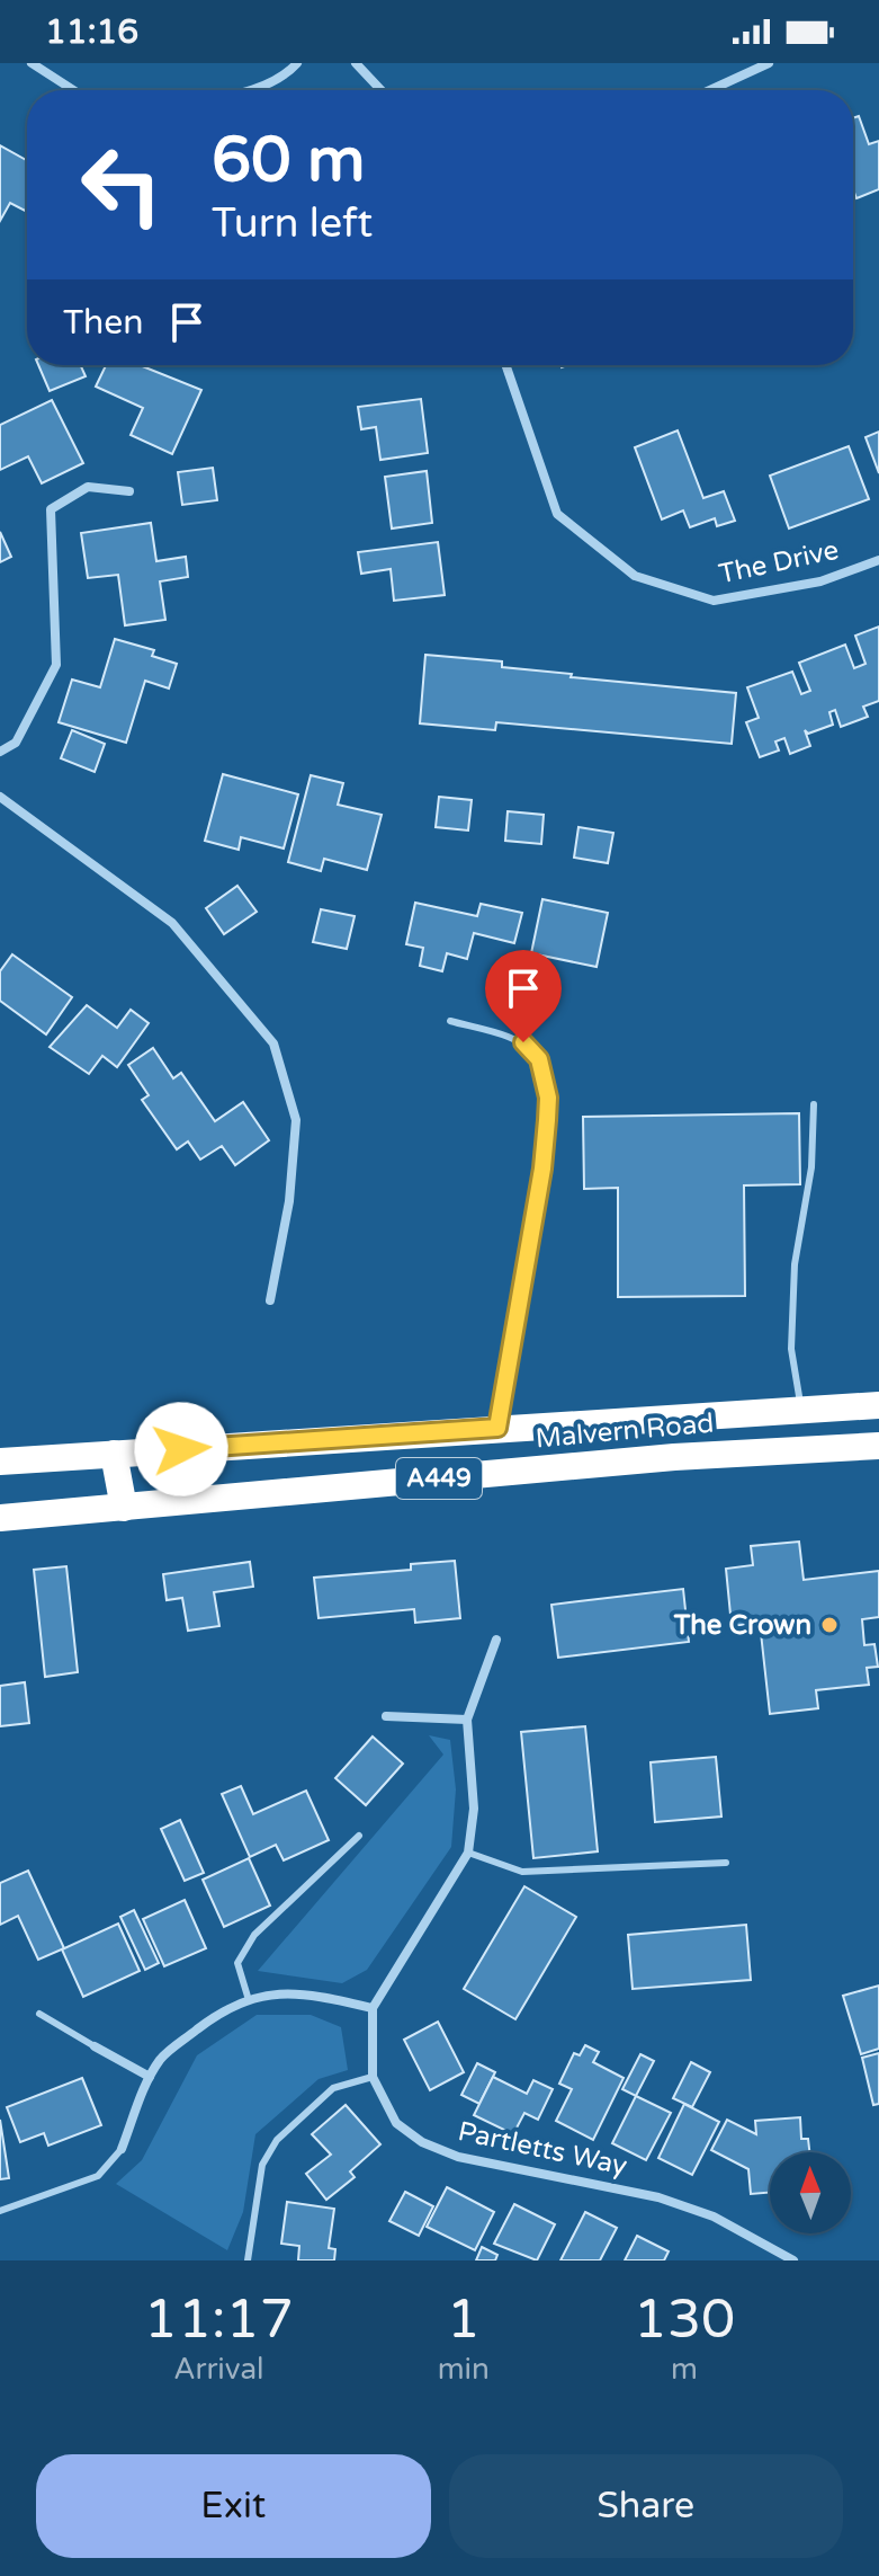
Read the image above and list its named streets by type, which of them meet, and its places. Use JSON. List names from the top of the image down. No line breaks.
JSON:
{"streets":{"highway":["Malvern Road","A449"],"street":["The Drive","Partletts Way"]},"places":["The Crown"],"north":"top","page":{"status":"11:16","turn":["60 m","Turn left"],"then":"Then","eta":["11:17","Arrival","1","min","130","m"],"buttons":["Exit","Share"]}}
